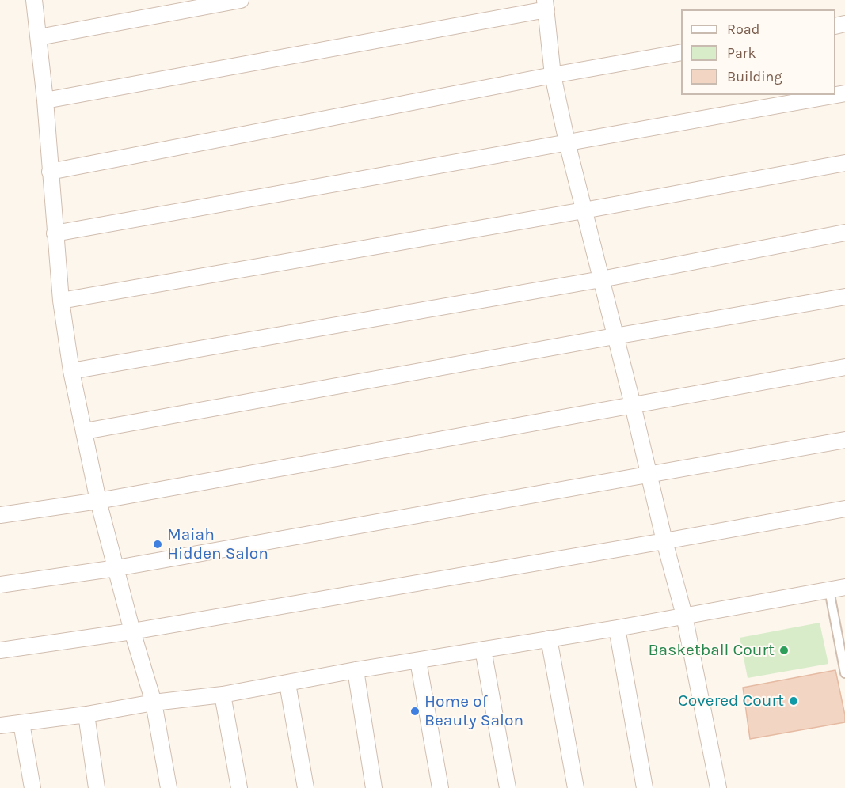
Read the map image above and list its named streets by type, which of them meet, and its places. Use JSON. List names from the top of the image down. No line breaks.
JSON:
{"places":["Maiah Hidden Salon","Basketball Court","Covered Court","Home of Beauty Salon"],"legend":["Road","Park","Building"]}
